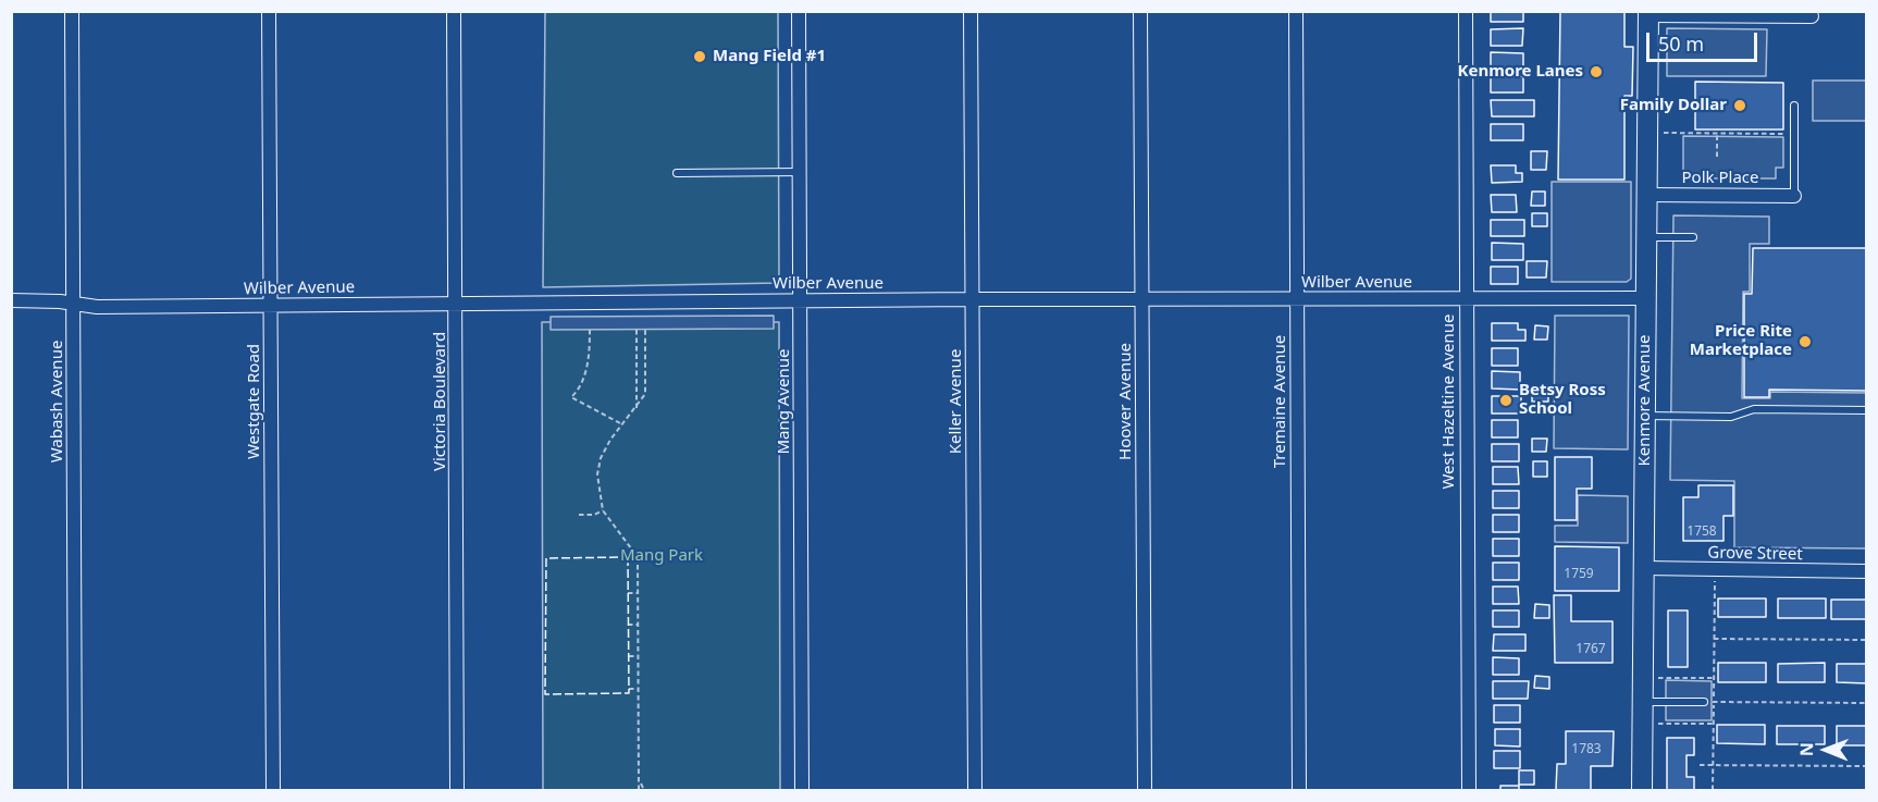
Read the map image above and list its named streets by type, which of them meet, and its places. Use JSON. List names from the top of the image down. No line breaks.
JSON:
{"streets":{"street":["Polk Place","Wilber Avenue","Kenmore Avenue","Wabash Avenue","Westgate Road","Victoria Boulevard","Mang Avenue","Keller Avenue","Hoover Avenue","Tremaine Avenue","West Hazeltine Avenue","Grove Street"]},"crossings":[["Polk Place","Kenmore Avenue"],["Wilber Avenue","Kenmore Avenue"],["Wilber Avenue","Wabash Avenue"],["Wilber Avenue","Westgate Road"],["Wilber Avenue","Victoria Boulevard"],["Wilber Avenue","Mang Avenue"],["Wilber Avenue","Keller Avenue"],["Wilber Avenue","Hoover Avenue"],["Wilber Avenue","Tremaine Avenue"],["Wilber Avenue","West Hazeltine Avenue"],["Kenmore Avenue","Grove Street"]],"parks":["Mang Park"],"places":["Mang Field #1","Kenmore Lanes","Family Dollar","Price Rite Marketplace","Betsy Ross School"],"house_numbers":["1758","1759","1767","1783"],"scale_bar":"50 m","north":"left"}
